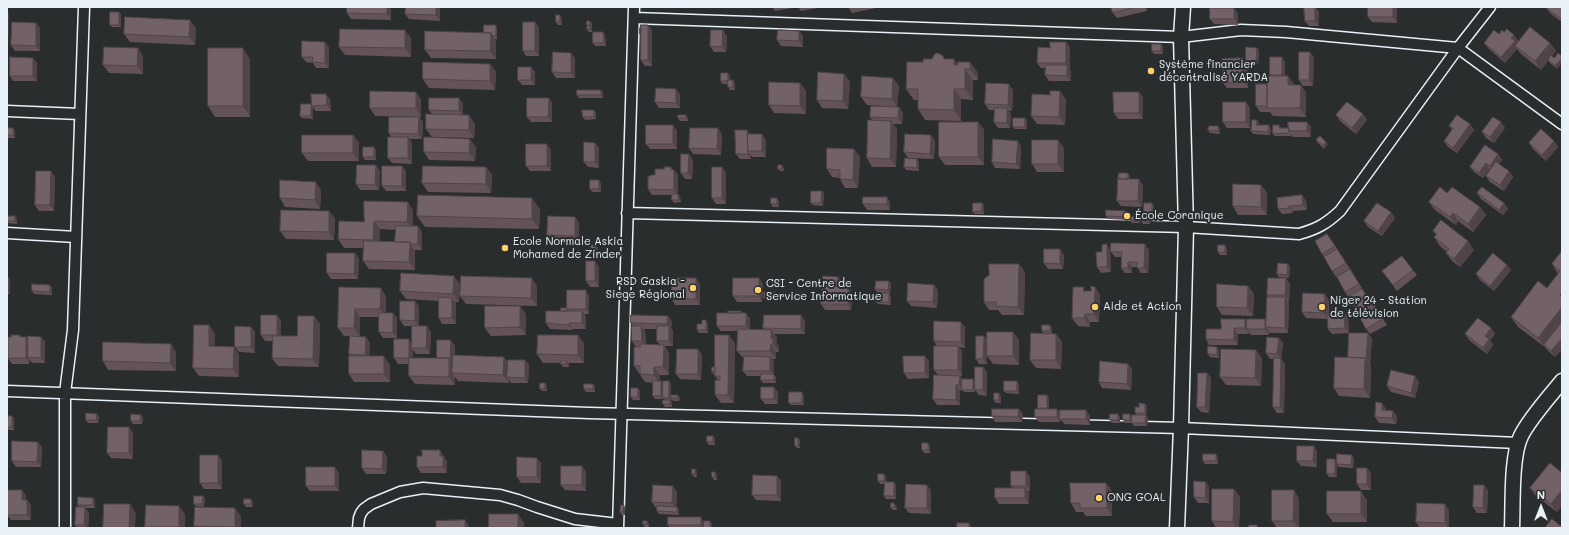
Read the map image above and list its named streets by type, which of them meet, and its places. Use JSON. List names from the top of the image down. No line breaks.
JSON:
{"places":["Système financier décentralisé YARDA","École Coranique","Ecole Normale Askia Mohamed de Zinder","RSD Gaskia - Siege Régional","CSI - Centre de Service Informatique","Aide et Action","Niger 24 - Station de télévision","ONG GOAL"],"north":"top"}
